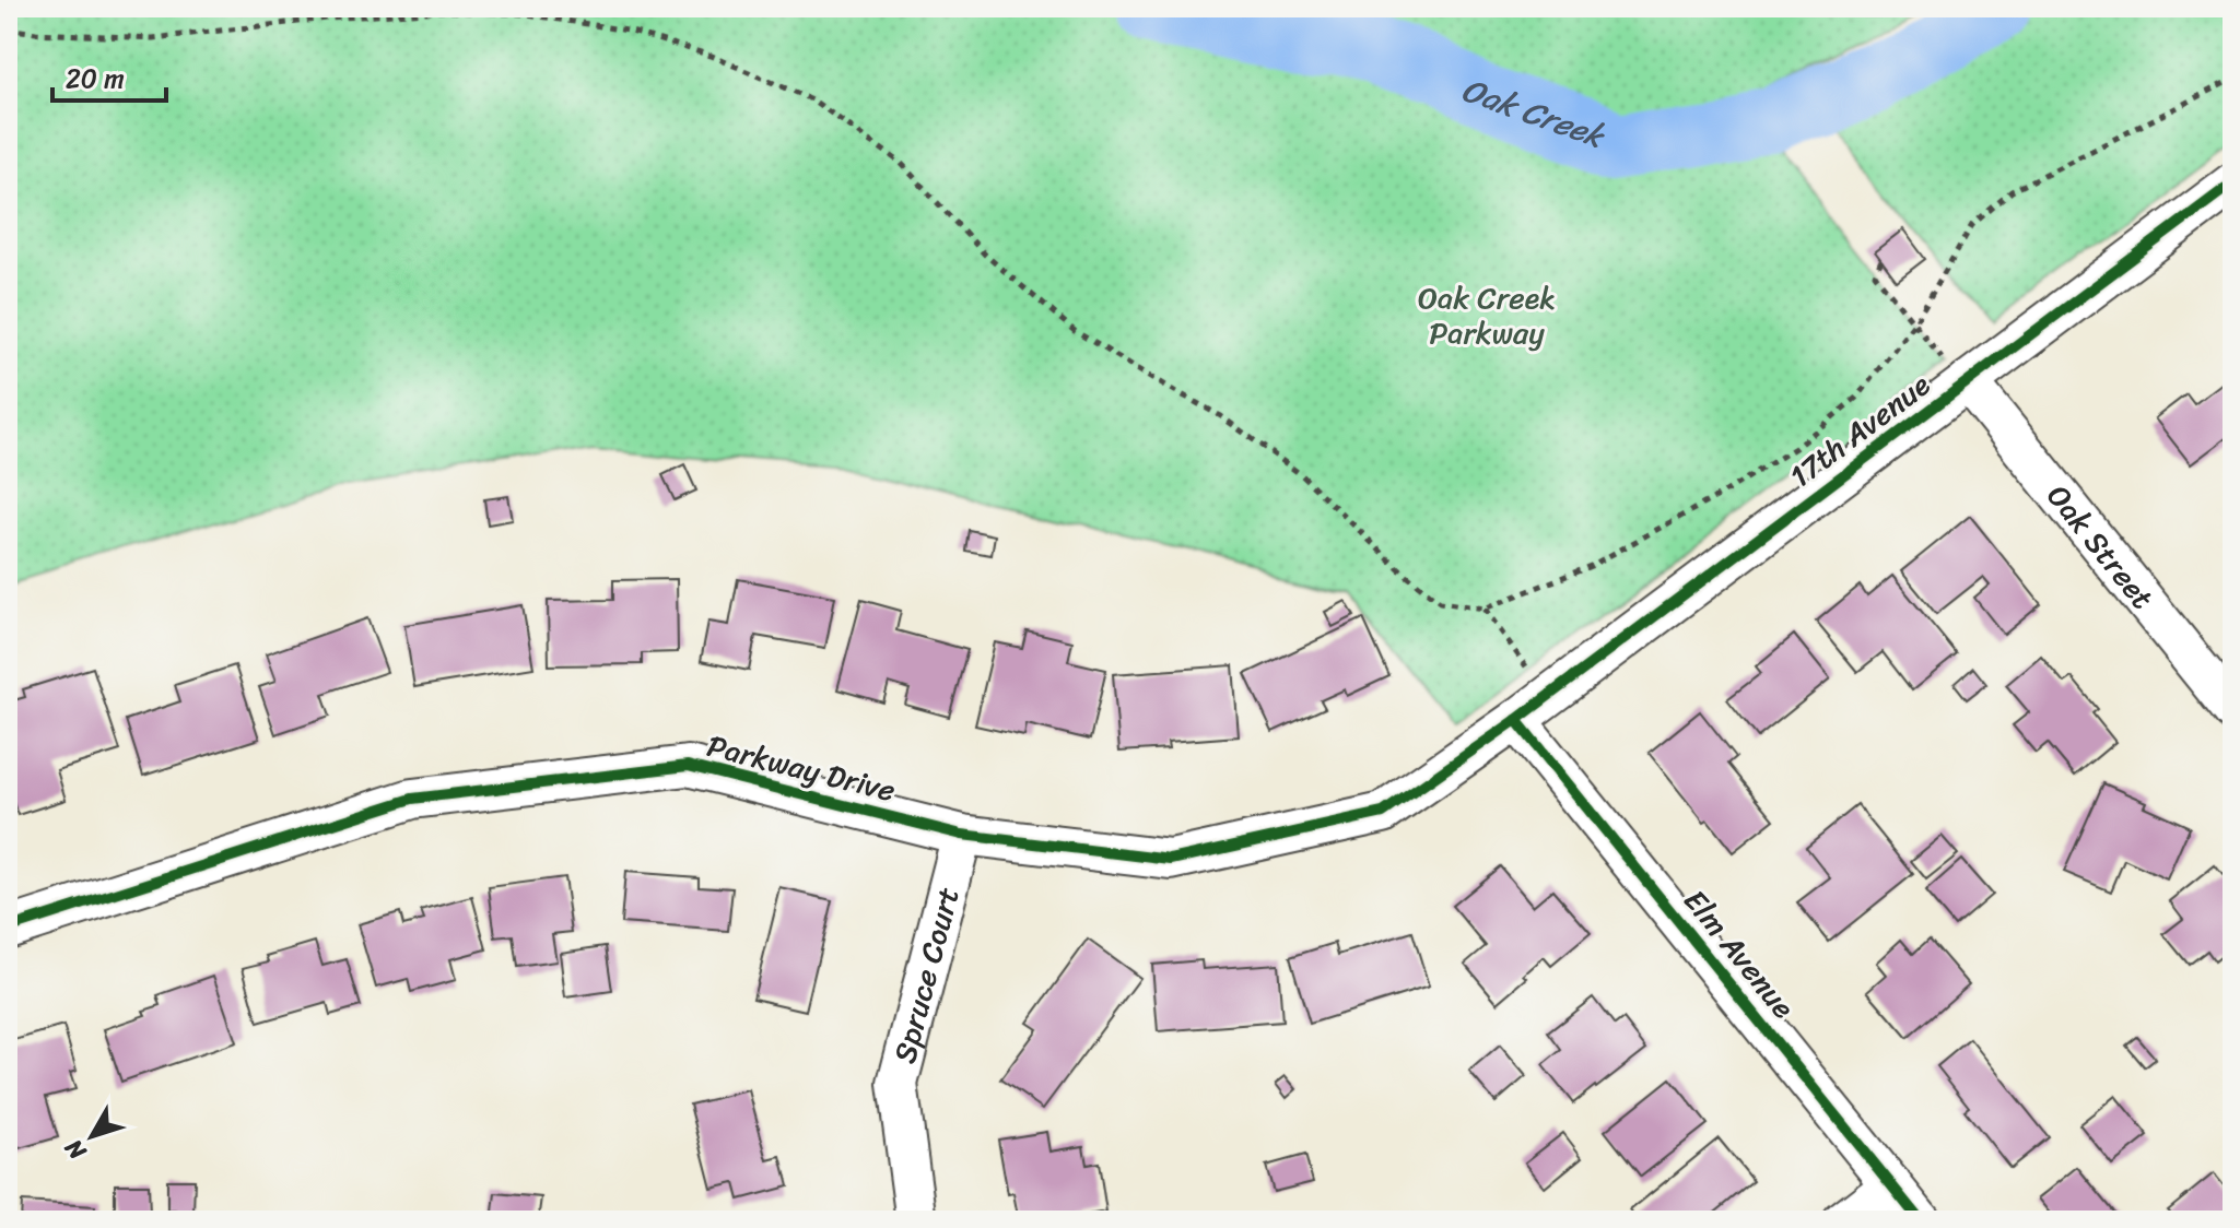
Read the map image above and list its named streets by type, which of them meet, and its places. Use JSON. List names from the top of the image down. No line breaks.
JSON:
{"streets":{"street":["17th Avenue","Oak Street","Parkway Drive","Elm Avenue","Spruce Court"]},"crossings":[["17th Avenue","Oak Street"],["17th Avenue","Parkway Drive"],["17th Avenue","Elm Avenue"],["Parkway Drive","Elm Avenue"],["Parkway Drive","Spruce Court"]],"water":["Oak Creek"],"parks":["Oak Creek Parkway"],"scale_bar":"20 m","north":"bottom left"}
